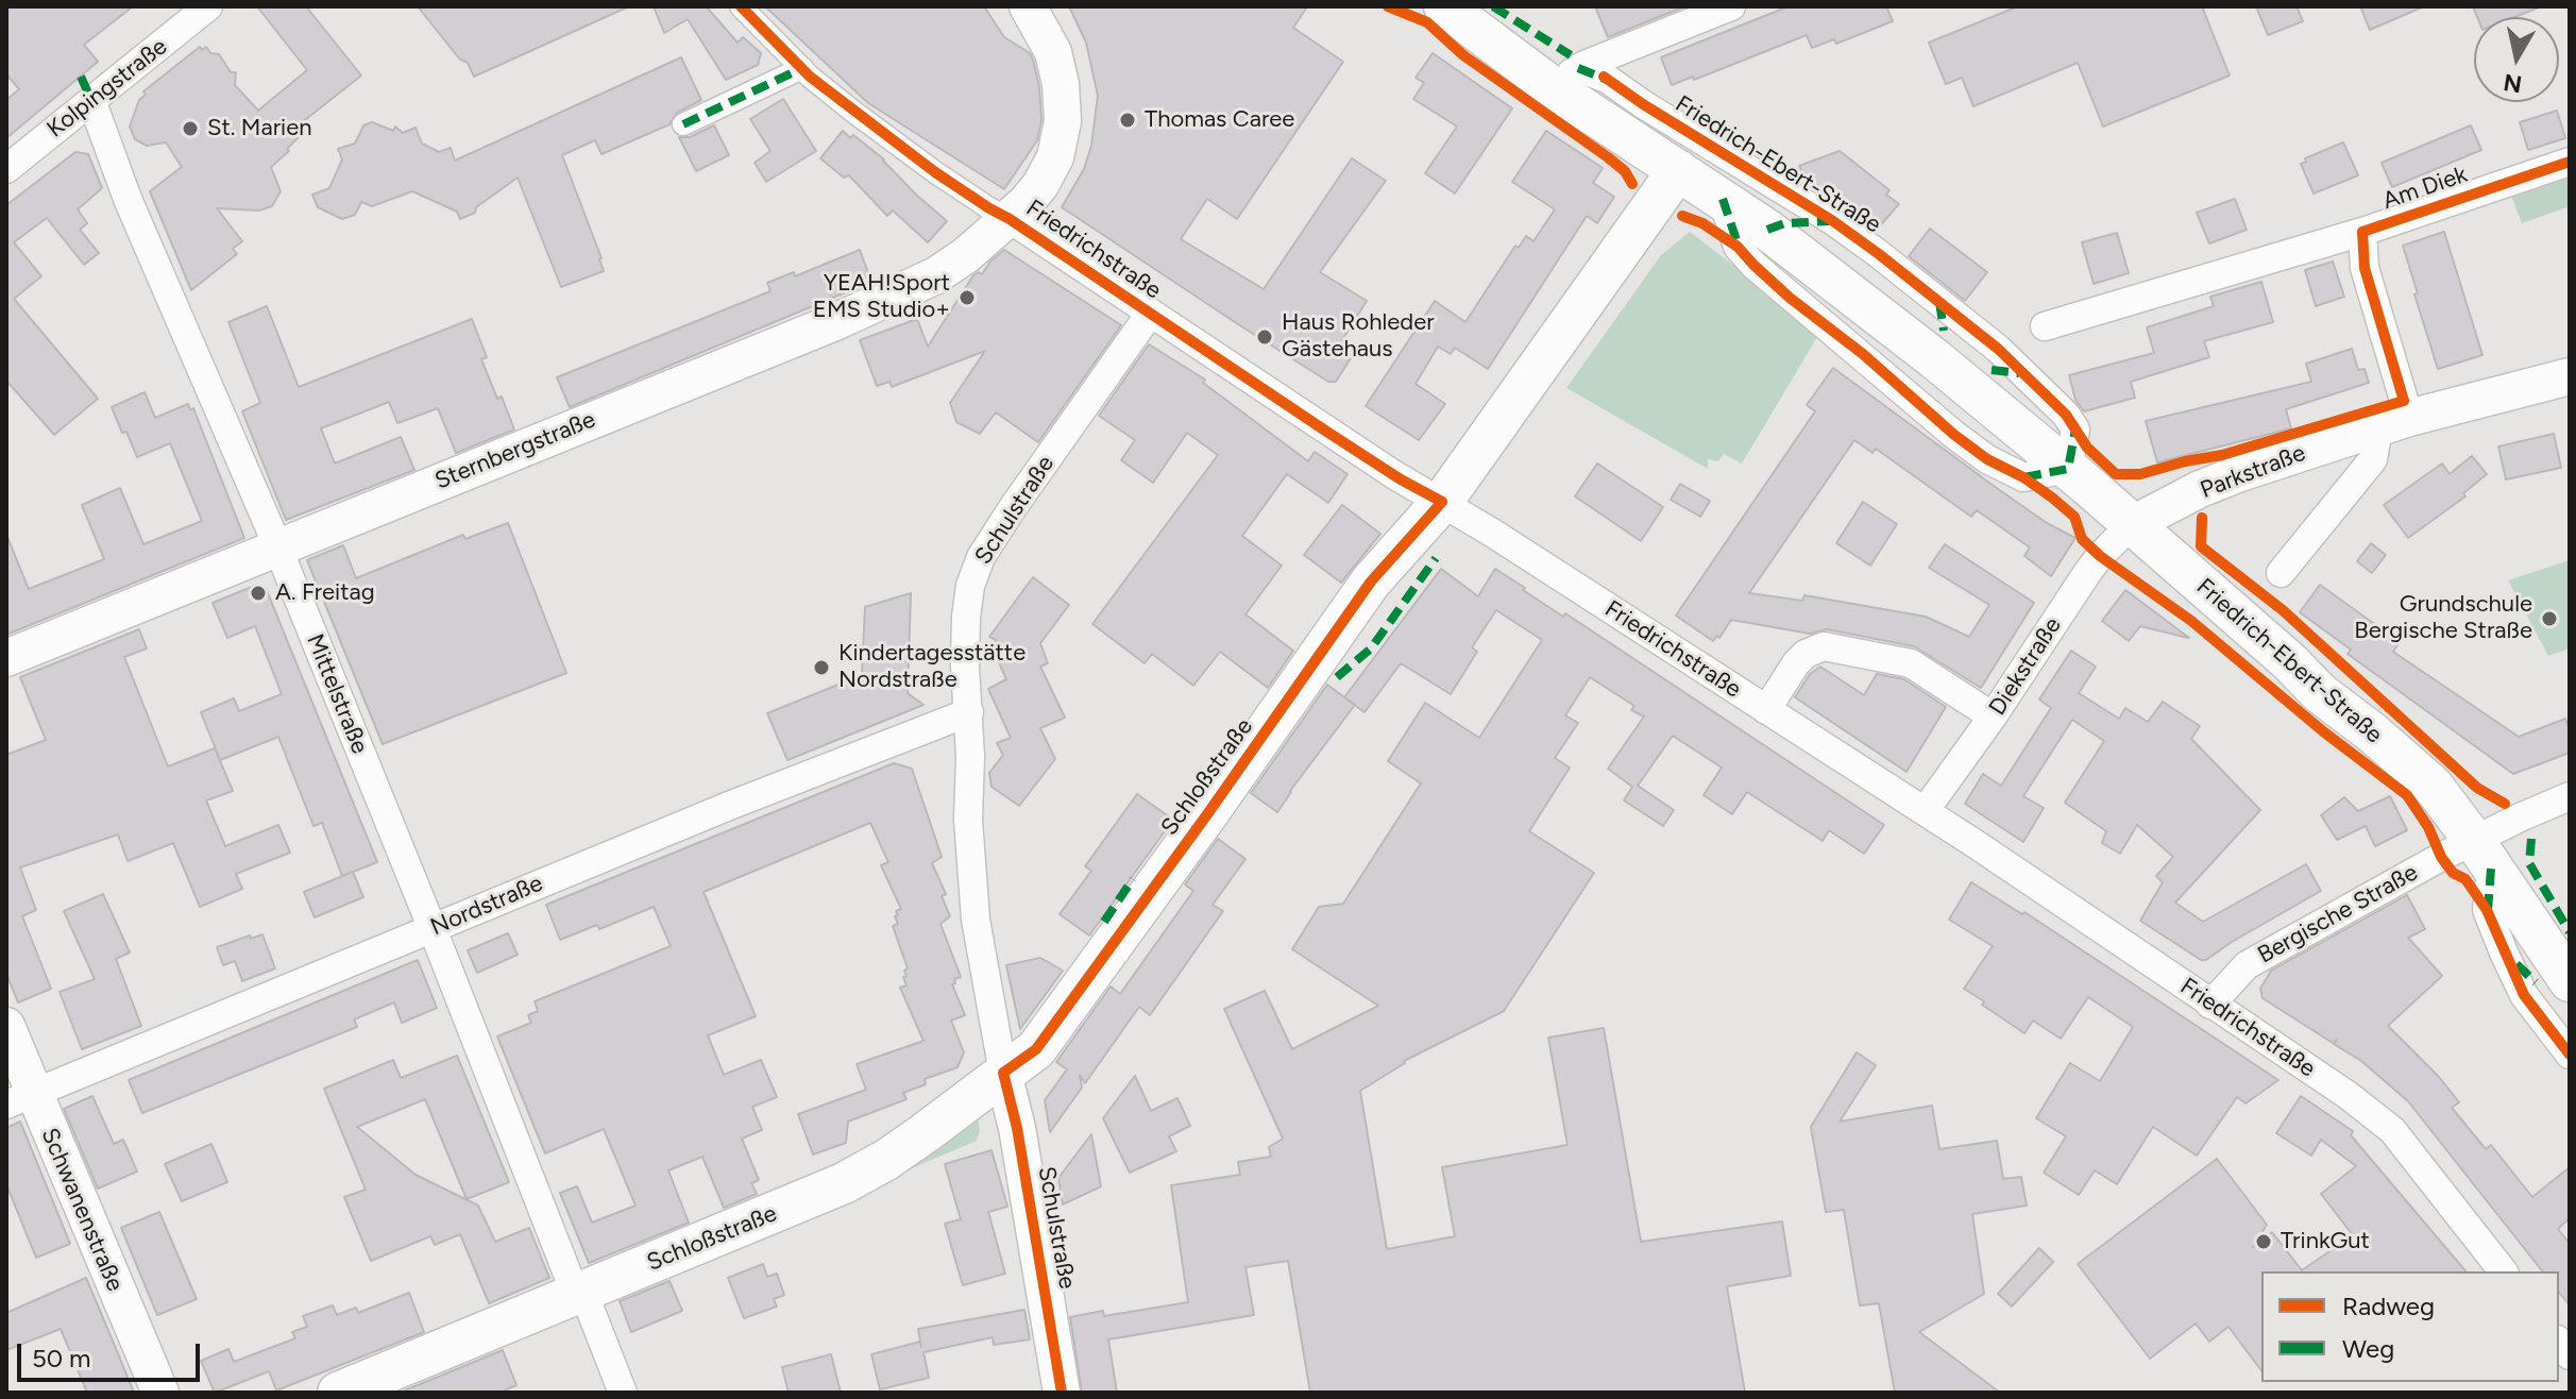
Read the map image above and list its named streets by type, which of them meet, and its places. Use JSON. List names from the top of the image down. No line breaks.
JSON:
{"streets":{"main road":["Friedrich-Ebert-Straße","Schloßstraße"],"street":["Kolpingstraße","Am Diek","Friedrichstraße","Sternbergstraße","Parkstraße","Schulstraße","Diekstraße","Mittelstraße","Nordstraße","Bergische Straße","Schwanenstraße"]},"crossings":[["Kolpingstraße","Mittelstraße"],["Friedrich-Ebert-Straße","Parkstraße"],["Friedrich-Ebert-Straße","Diekstraße"],["Friedrich-Ebert-Straße","Schloßstraße"],["Friedrich-Ebert-Straße","Bergische Straße"],["Am Diek","Parkstraße"],["Friedrichstraße","Sternbergstraße"],["Friedrichstraße","Schulstraße"],["Friedrichstraße","Diekstraße"],["Friedrichstraße","Schloßstraße"],["Friedrichstraße","Bergische Straße"],["Sternbergstraße","Mittelstraße"],["Parkstraße","Diekstraße"],["Schulstraße","Schloßstraße"],["Schulstraße","Nordstraße"],["Mittelstraße","Schloßstraße"],["Mittelstraße","Nordstraße"],["Nordstraße","Schwanenstraße"]],"places":["Thomas Caree","St. Marien","YEAH!Sport EMS Studio+","Haus Rohleder Gästehaus","A. Freitag","Grundschule Bergische Straße","Kindertagesstätte Nordstraße","TrinkGut"],"legend":["Radweg","Weg"],"scale_bar":"50 m","north":"bottom"}
